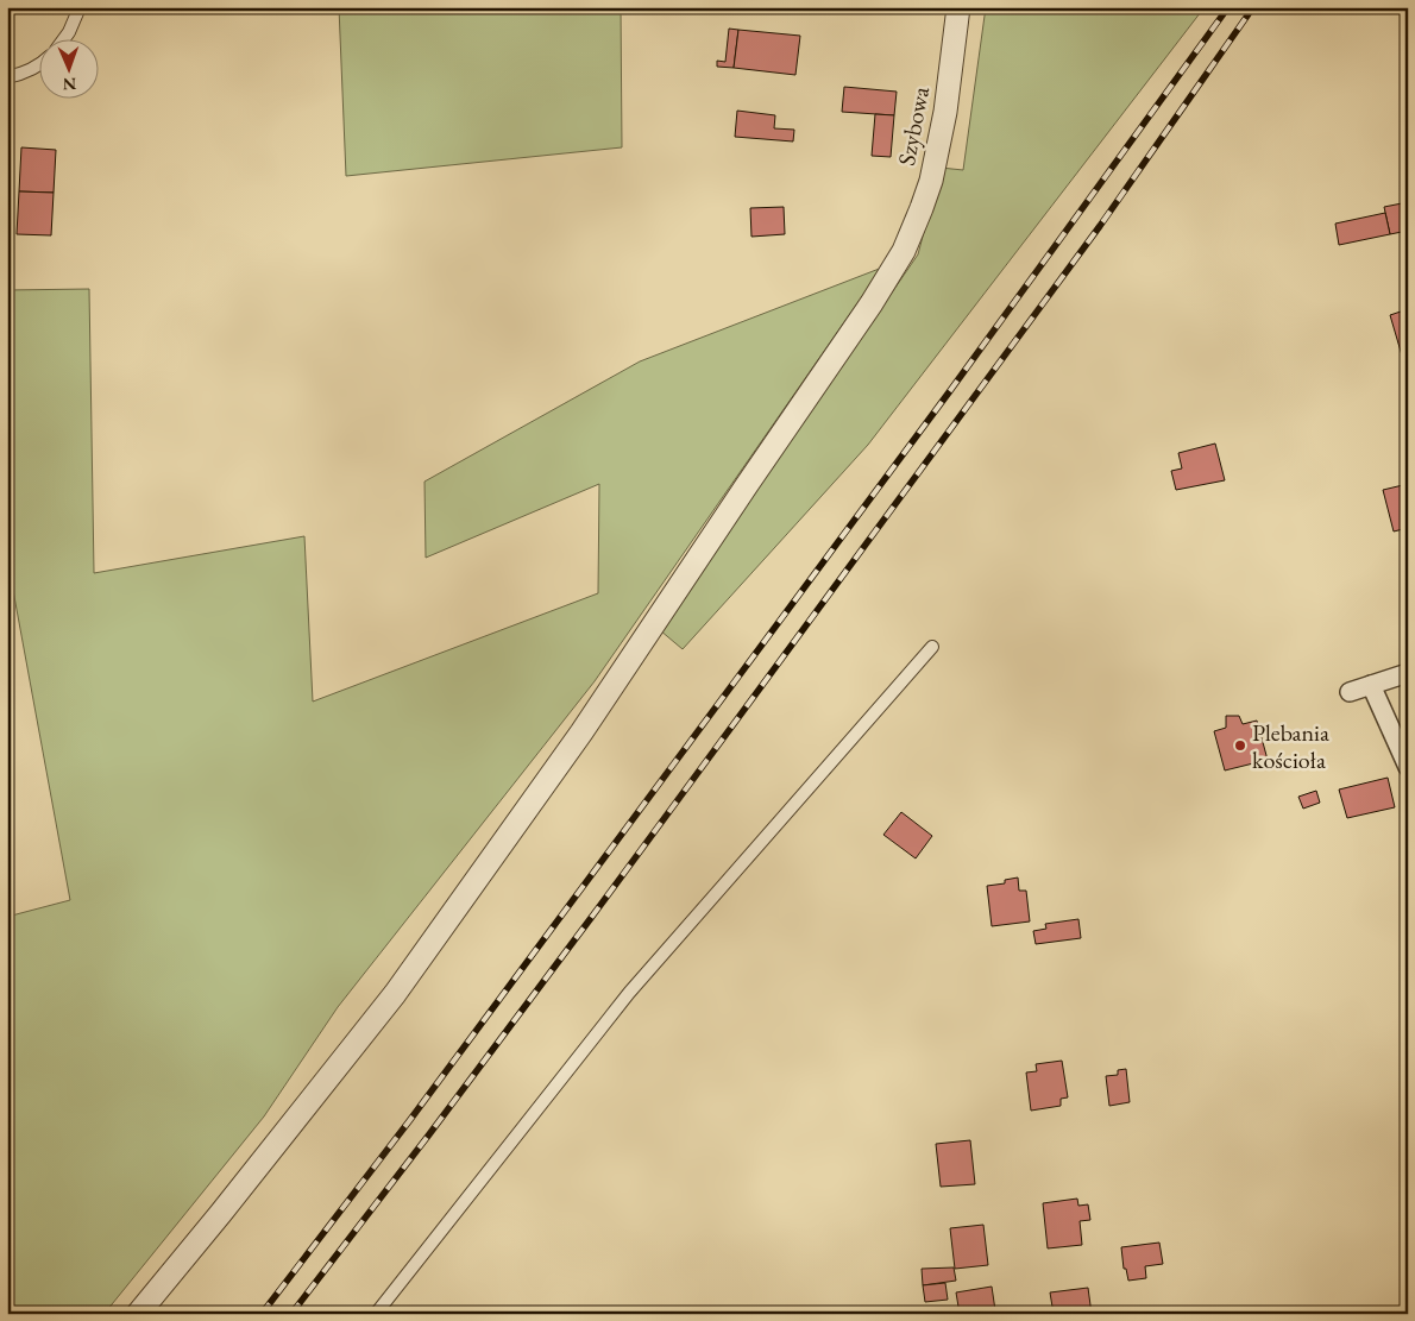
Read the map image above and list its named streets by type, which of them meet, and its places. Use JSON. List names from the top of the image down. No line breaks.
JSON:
{"streets":{"street":["Szybowa"]},"places":["Plebania kościoła"],"north":"bottom"}
